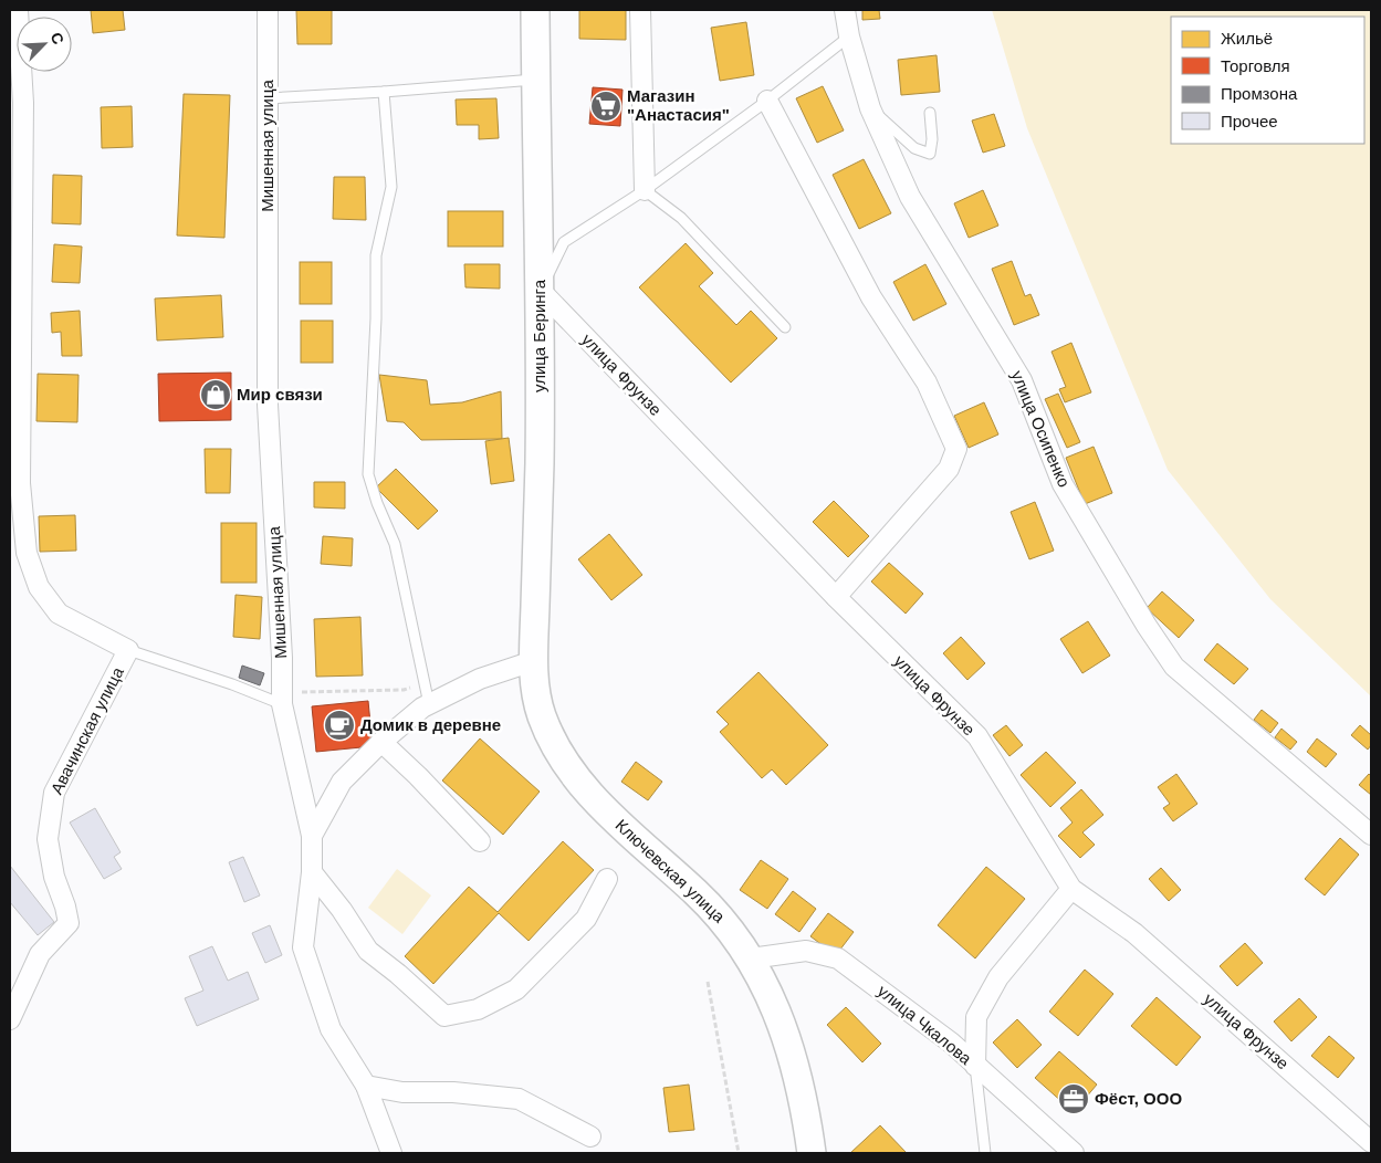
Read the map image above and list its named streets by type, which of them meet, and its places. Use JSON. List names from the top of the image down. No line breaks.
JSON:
{"streets":{"main road":["улица Беринга","Ключевская улица"],"street":["Мишенная улица","улица Фрунзе","улица Осипенко","Авачинская улица","улица Чкалова"]},"crossings":[["улица Беринга","улица Фрунзе"],["улица Беринга","Ключевская улица"],["Ключевская улица","улица Чкалова"]],"places":{"supermarket":["Магазин \"Анастасия\""],"shop":["Мир связи"],"cafe":["Домик в деревне"],"office":["Фёст, ООО"]},"legend":["Жильё","Торговля","Промзона","Прочее"],"north":"top right"}
